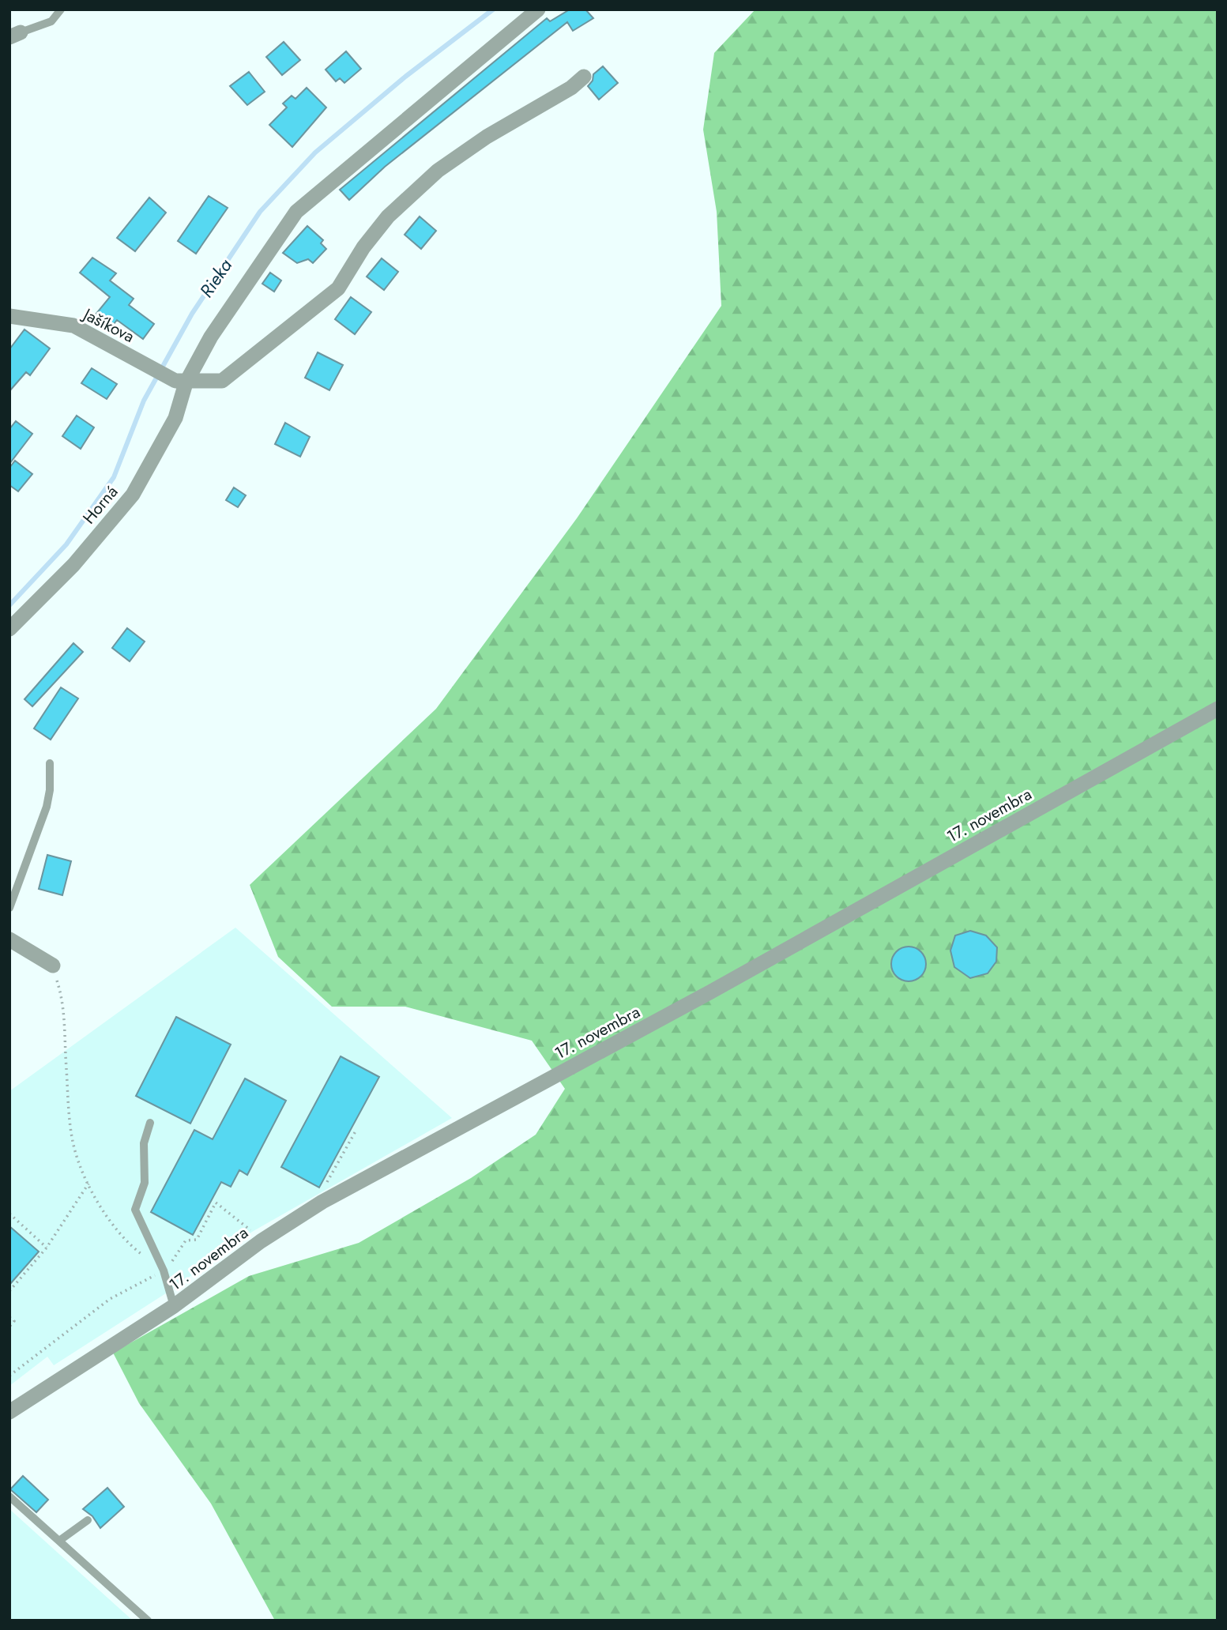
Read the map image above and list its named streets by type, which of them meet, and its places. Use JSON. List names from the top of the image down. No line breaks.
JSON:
{"streets":{"street":["Jašíkova","Horná","17. novembra"]},"crossings":[["Jašíkova","Horná"]],"water":["Rieka"]}
